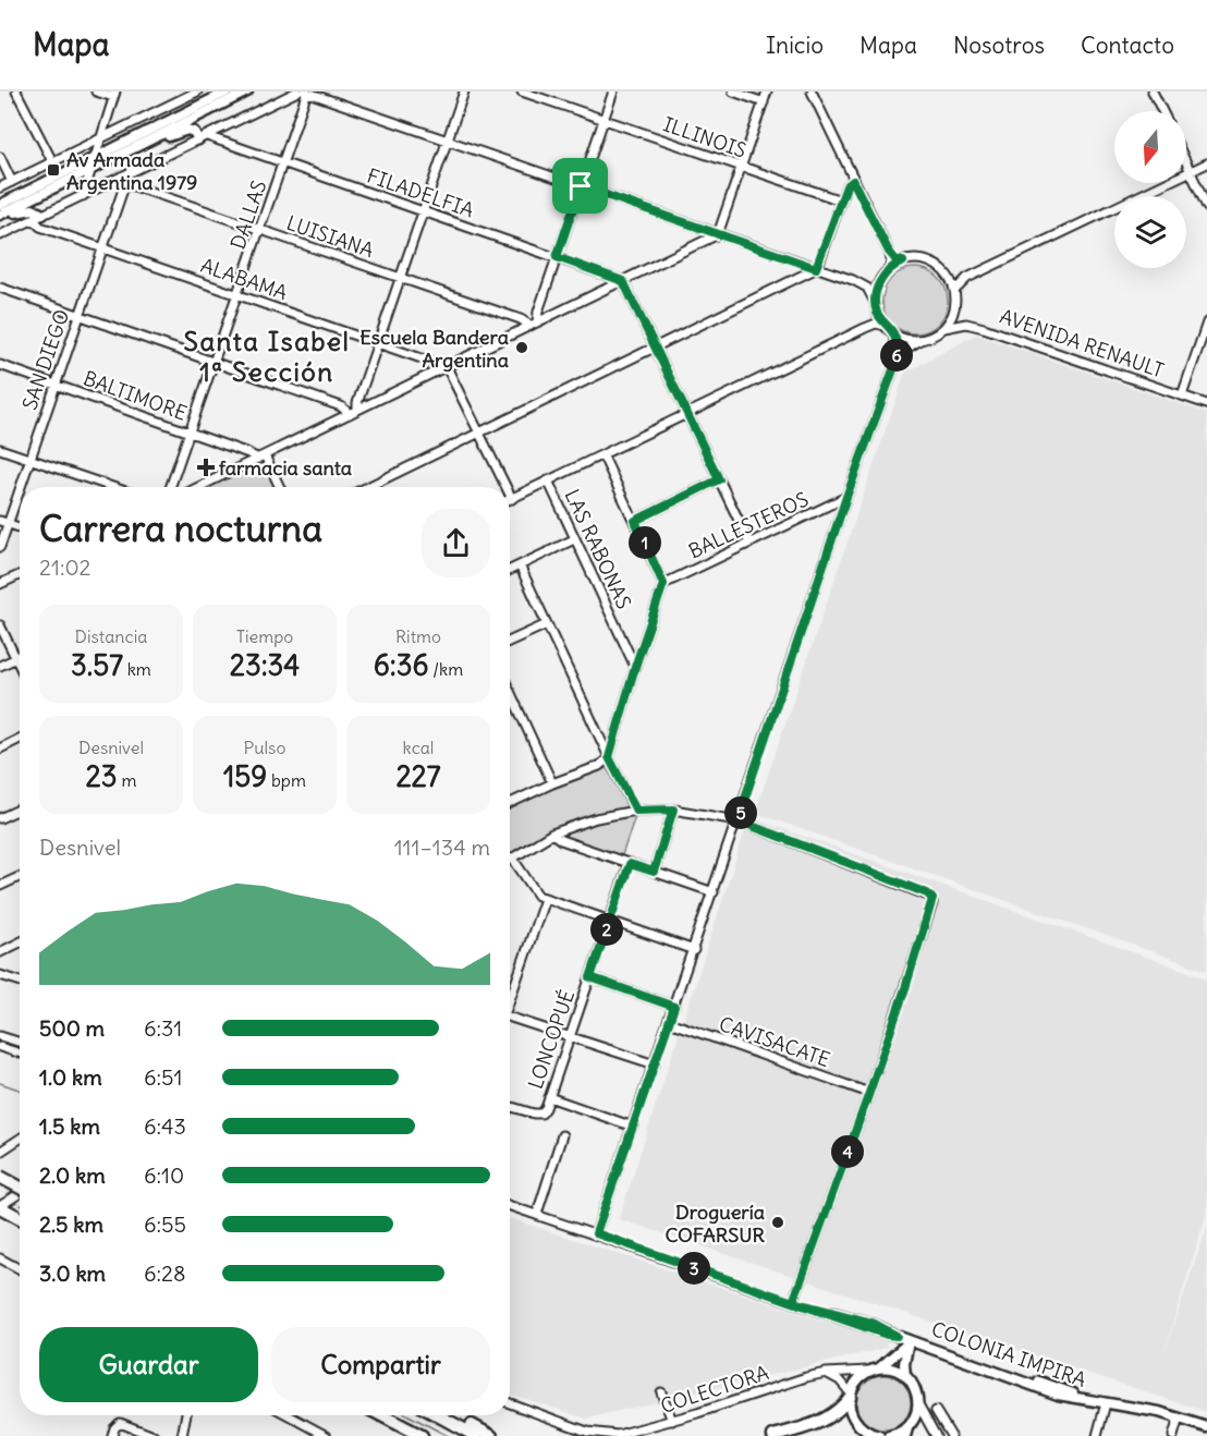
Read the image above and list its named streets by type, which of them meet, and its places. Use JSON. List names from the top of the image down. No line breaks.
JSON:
{"streets":{"main road":["COLONIA IMPIRA"],"street":["ILLINOIS","FILADELFIA","DALLAS","LUISIANA","ALABAMA","AVENIDA RENAULT","SAN DIEGO","BALTIMORE","BALLESTEROS","LAS RABONAS","LONCOPUÉ","CAVISACATE","COLECTORA"]},"crossings":[["FILADELFIA","DALLAS"],["DALLAS","LUISIANA"],["DALLAS","ALABAMA"],["DALLAS","BALTIMORE"],["LUISIANA","SAN DIEGO"],["ALABAMA","SAN DIEGO"],["SAN DIEGO","BALTIMORE"]],"districts":["Santa Isabel 1ª Sección"],"places":{"transit":["Av Armada Argentina 1979"],"other":["Escuela Bandera Argentina","Droguería COFARSUR"],"health":["farmacia santa"]},"north":"bottom","page":{"header":"Mapa","nav":["Inicio","Mapa","Nosotros","Contacto"],"pins":["6","1","5","2","4","3"],"heading":["Carrera nocturna","21:02"],"stats":[["Distancia","3.57 km"],["Tiempo","23:34"],["Ritmo","6:36 /km"],["Desnivel","23 m"],["Pulso","159 bpm"],["kcal","227"]],"chart":["Desnivel","111–134 m"],"list":[{"name":"500 m","note":"6:31"},{"name":"1.0 km","note":"6:51"},{"name":"1.5 km","note":"6:43"},{"name":"2.0 km","note":"6:10"},{"name":"2.5 km","note":"6:55"},{"name":"3.0 km","note":"6:28"}],"buttons":["Guardar","Compartir"]}}
